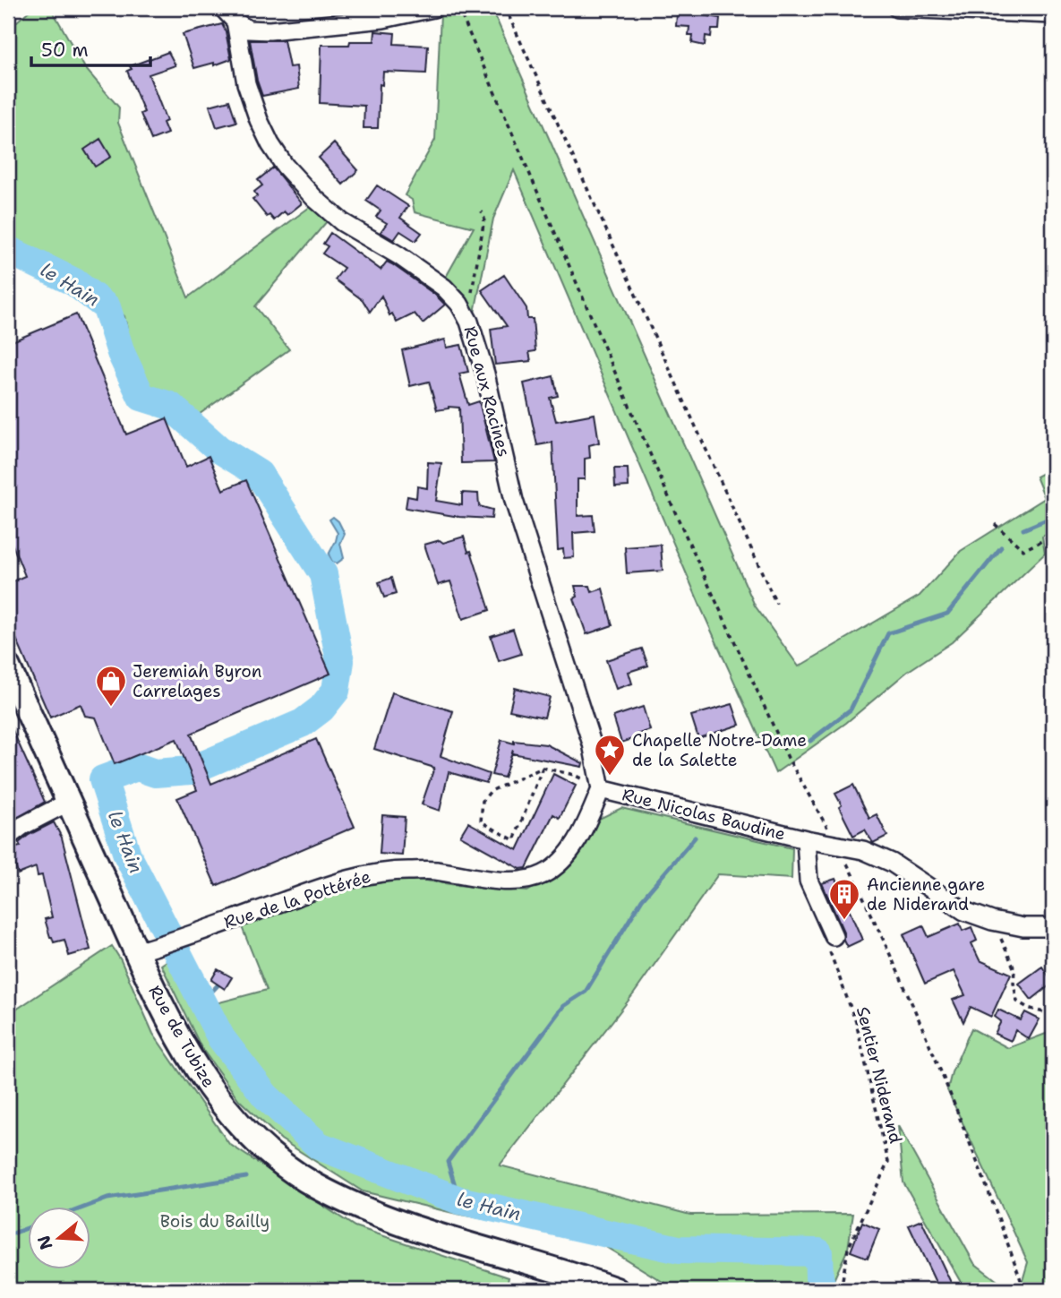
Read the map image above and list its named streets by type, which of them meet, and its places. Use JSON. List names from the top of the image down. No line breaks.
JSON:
{"streets":{"main road":["Rue de Tubize"],"street":["Rue aux Racines","Rue Nicolas Baudine","Rue de la Pottérée"],"path":["Sentier Niderand"]},"crossings":[["Rue aux Racines","Rue Nicolas Baudine"],["Rue aux Racines","Rue de la Pottérée"],["Rue Nicolas Baudine","Rue de la Pottérée"],["Rue Nicolas Baudine","Sentier Niderand"],["Rue de la Pottérée","Rue de Tubize"]],"water":["le Hain"],"parks":["Bois du Bailly"],"places":{"shop":["Jeremiah Byron Carrelages"],"place":["Chapelle Notre-Dame de la Salette"],"building":["Ancienne gare de Niderand"]},"scale_bar":"50 m","north":"left"}
